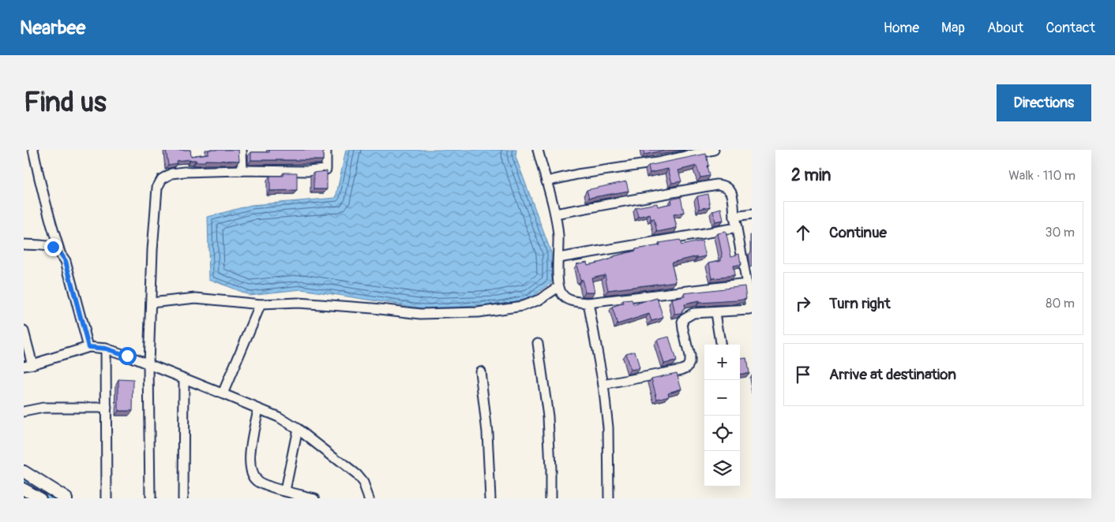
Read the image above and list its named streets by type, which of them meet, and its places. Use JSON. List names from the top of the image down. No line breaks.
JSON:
{"page":{"header":"Nearbee","nav":["Home","Map","About","Contact"],"buttons":"Directions","title":"Find us","heading":["2 min","Walk · 110 m"],"list":[["Continue","30 m"],["Turn right","80 m"],"Arrive at destination"],"map_buttons":["+","−"]}}
